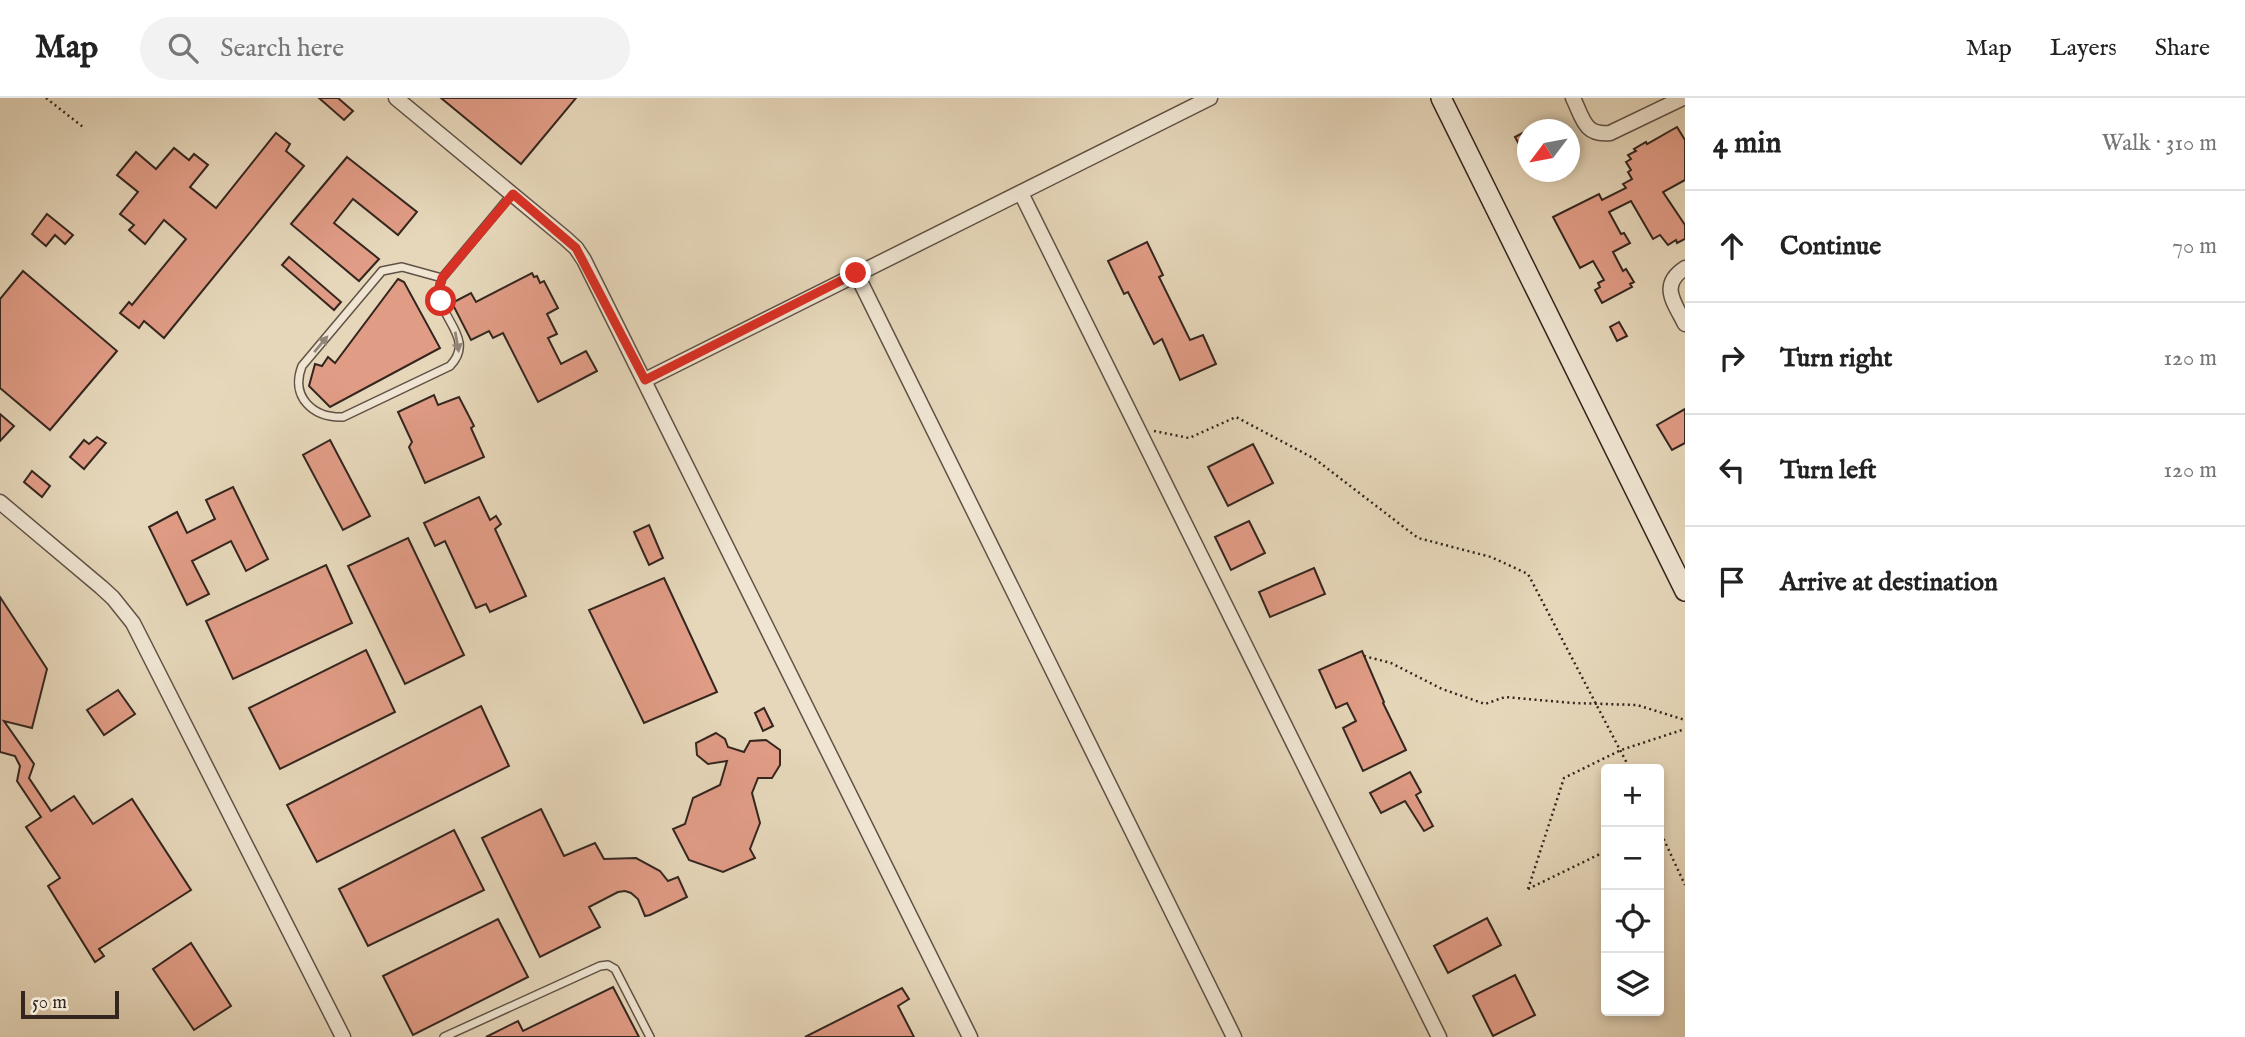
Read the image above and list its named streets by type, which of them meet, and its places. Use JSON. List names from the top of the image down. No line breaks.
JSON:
{"scale_bar":"50 m","north":"bottom left","page":{"header":"Map","search":"Search here","nav":["Map","Layers","Share"],"heading":["4 min","Walk · 310 m"],"list":[["Continue","70 m"],["Turn right","120 m"],["Turn left","120 m"],"Arrive at destination"],"map_buttons":["+","−"],"scale":"50 m"}}
